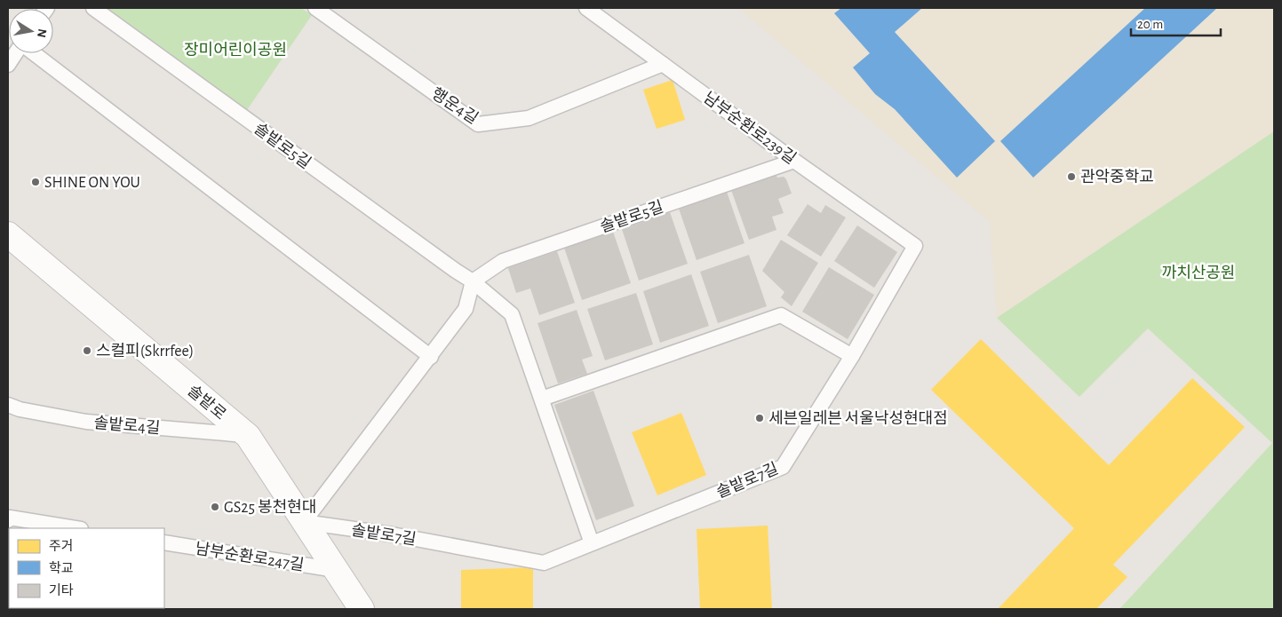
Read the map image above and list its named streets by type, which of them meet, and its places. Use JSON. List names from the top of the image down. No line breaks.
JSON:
{"streets":{"street":["솔밭로"],"lane":["행운4길","남부순환로239길","솔밭로5길","솔밭로4길","솔밭로7길","남부순환로247길"]},"crossings":[["행운4길","남부순환로239길"],["남부순환로239길","솔밭로5길"],["남부순환로239길","솔밭로7길"],["솔밭로","솔밭로4길"],["솔밭로","솔밭로7길"],["솔밭로","남부순환로247길"]],"parks":["장미어린이공원","까치산공원"],"places":["관악중학교","SHINE ON YOU","스컬피(Skrrfee)","세븐일레븐 서울낙성현대점","GS25 봉천현대"],"legend":["주거","학교","기타"],"scale_bar":"20 m","north":"right"}
